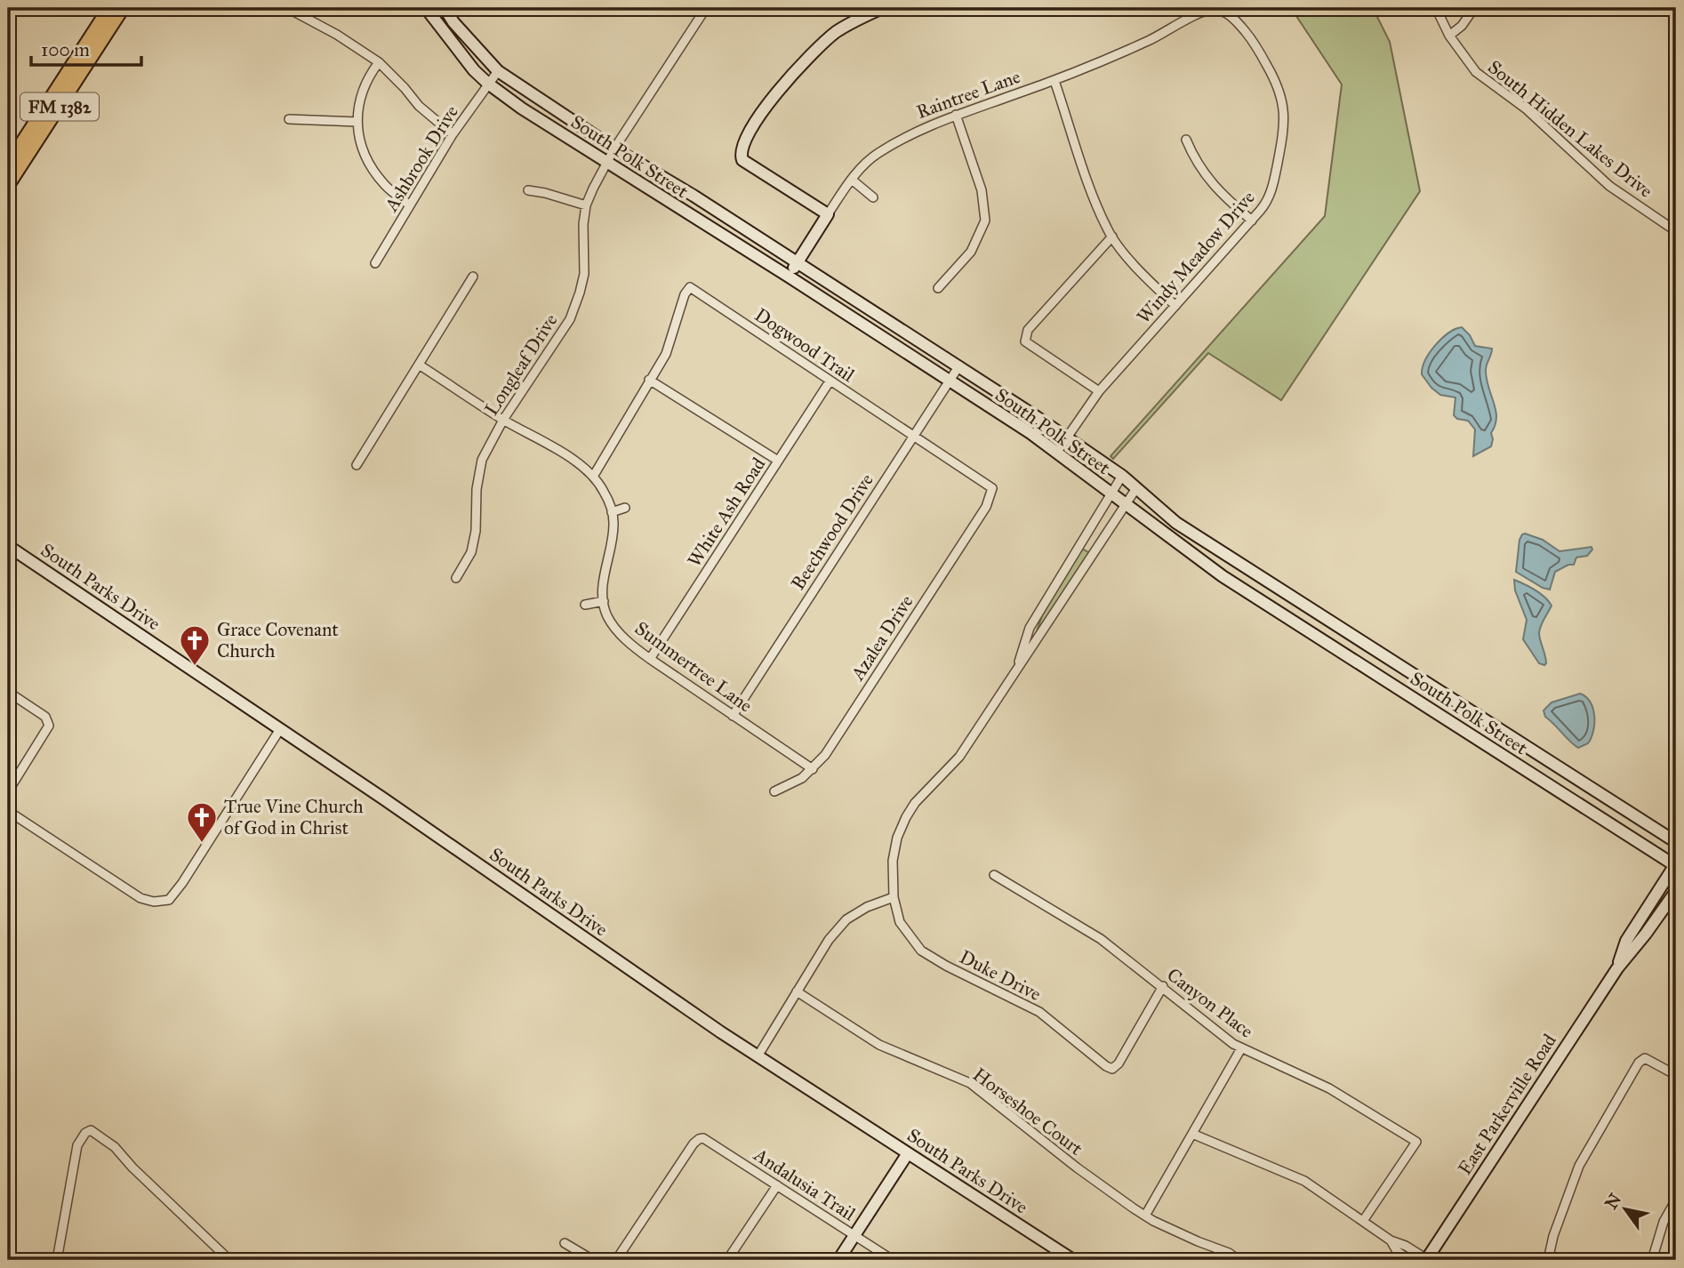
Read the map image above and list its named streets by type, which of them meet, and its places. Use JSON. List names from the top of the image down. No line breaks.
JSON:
{"streets":{"main road":["Raintree Lane","FM 1382","South Polk Street","South Parks Drive","East Parkerville Road"],"street":["South Hidden Lakes Drive","Ashbrook Drive","Windy Meadow Drive","Dogwood Trail","Longleaf Drive","White Ash Road","Beechwood Drive","Azalea Drive","Summertree Lane","Duke Drive","Canyon Place","Horseshoe Court","Andalusia Trail"]},"crossings":[["Raintree Lane","South Polk Street"],["Raintree Lane","Windy Meadow Drive"],["South Polk Street","Ashbrook Drive"],["South Polk Street","Windy Meadow Drive"],["South Polk Street","Longleaf Drive"],["South Polk Street","Beechwood Drive"],["South Polk Street","Duke Drive"],["South Polk Street","East Parkerville Road"],["Dogwood Trail","White Ash Road"],["Dogwood Trail","Beechwood Drive"],["Dogwood Trail","Azalea Drive"],["Longleaf Drive","Summertree Lane"],["White Ash Road","Summertree Lane"],["Beechwood Drive","Summertree Lane"],["Azalea Drive","Summertree Lane"],["Duke Drive","Canyon Place"]],"places":{"church":["Grace Covenant Church","True Vine Church of God in Christ"]},"scale_bar":"100 m","north":"top left"}
